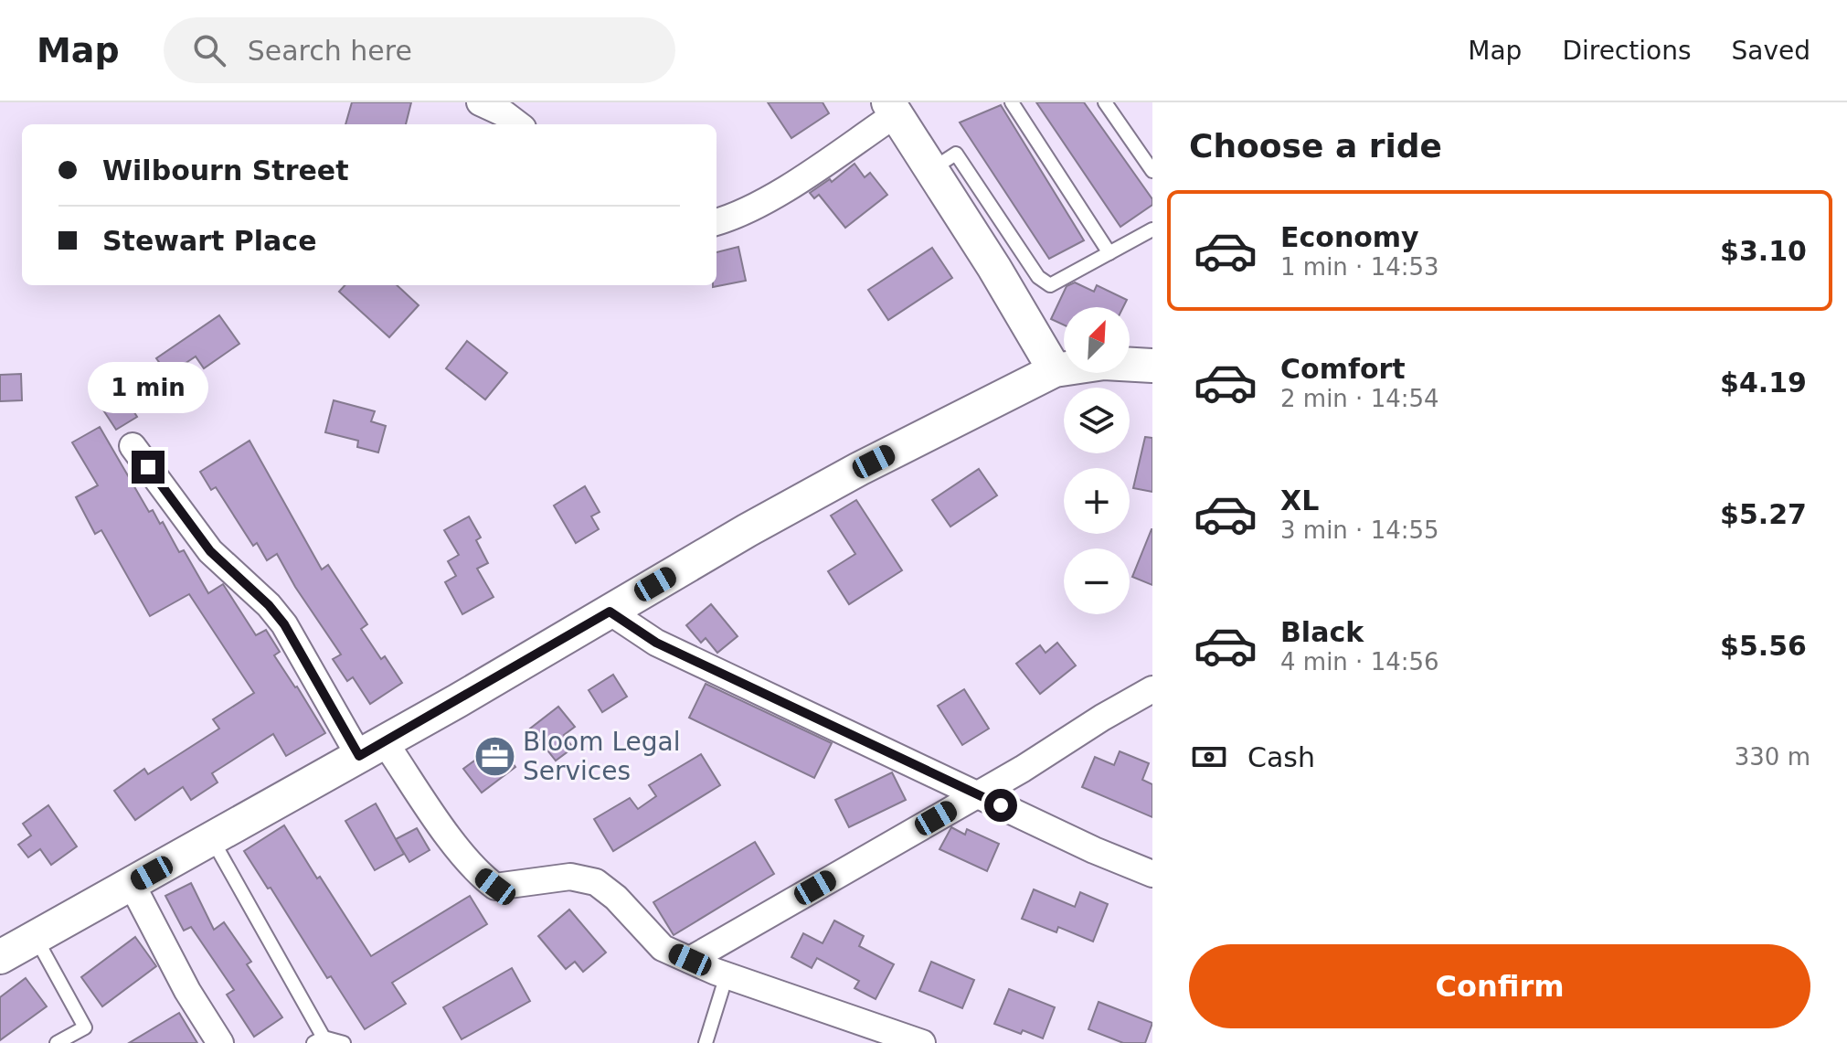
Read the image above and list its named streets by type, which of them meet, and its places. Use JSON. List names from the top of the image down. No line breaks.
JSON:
{"places":{"office":["Bloom Legal Services"]},"north":"top right","page":{"header":"Map","search":"Search here","nav":["Map","Directions","Saved"],"heading":"Choose a ride","banner":["Wilbourn Street","Stewart Place"],"list":[{"name":"Economy","note":"1 min · 14:53","value":"$3.10"},{"name":"Comfort","note":"2 min · 14:54","value":"$4.19"},{"name":"XL","note":"3 min · 14:55","value":"$5.27"},{"name":"Black","note":"4 min · 14:56","value":"$5.56"}],"map_buttons":["+","−"],"bubble":"1 min","pay":["Cash","330 m"],"buttons":"Confirm"}}
